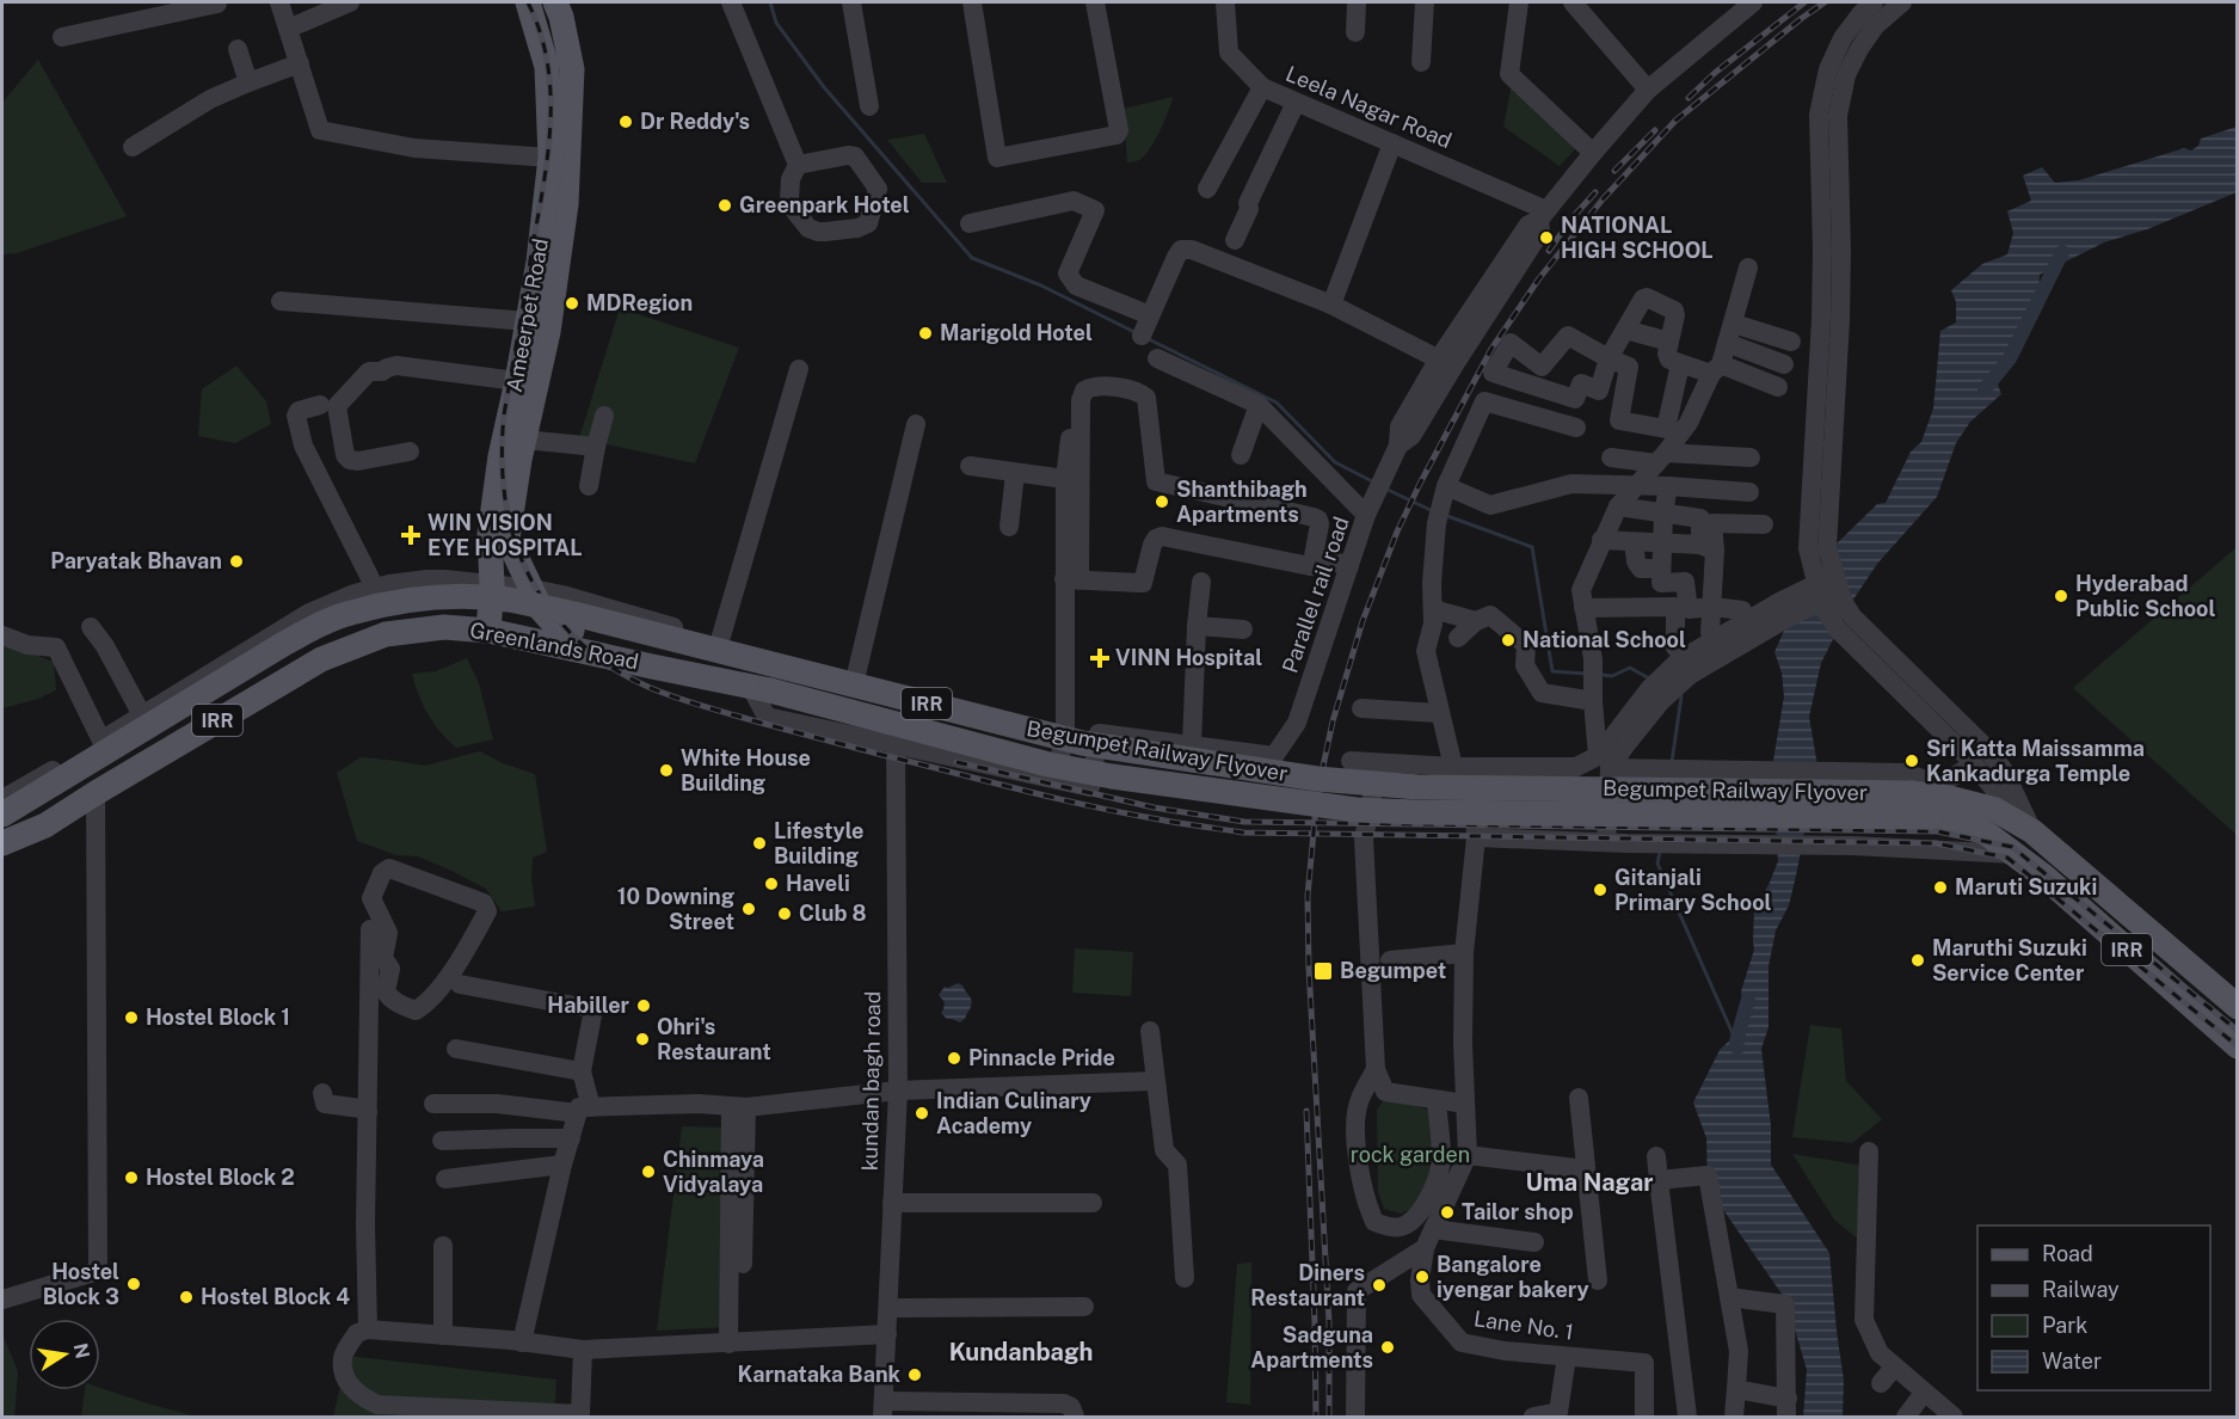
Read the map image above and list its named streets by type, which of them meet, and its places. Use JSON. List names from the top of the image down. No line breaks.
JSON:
{"streets":{"main road":["Ameerpet Road","Greenlands Road","IRR","Begumpet Railway Flyover"],"street":["Leela Nagar Road","Parallel rail road","kundan bagh road","Lane No. 1"]},"crossings":[["Leela Nagar Road","Parallel rail road"],["Ameerpet Road","Greenlands Road"],["Ameerpet Road","IRR"],["Greenlands Road","Begumpet Railway Flyover"],["IRR","Begumpet Railway Flyover"]],"districts":["Uma Nagar","Kundanbagh"],"parks":["rock garden"],"places":{"other":["Dr Reddy's","Greenpark Hotel","NATIONAL HIGH SCHOOL","MDRegion","Marigold Hotel","Shanthibagh Apartments","Paryatak Bhavan","Hyderabad Public School","National School","Sri Katta Maissamma Kankadurga Temple","White House Building","Lifestyle Building","Haveli","Maruti Suzuki","Gitanjali Primary School","10 Downing Street","Club 8","Maruthi Suzuki Service Center","Habiller","Hostel Block 1","Ohri's Restaurant","Pinnacle Pride","Indian Culinary Academy","Chinmaya Vidyalaya","Hostel Block 2","Tailor shop","Bangalore iyengar bakery","Hostel Block 3","Diners Restaurant","Hostel Block 4","Sadguna Apartments","Karnataka Bank"],"health":["WIN VISION EYE HOSPITAL","VINN Hospital"],"transit":["Begumpet"]},"legend":["Road","Railway","Park","Water"],"north":"right"}
